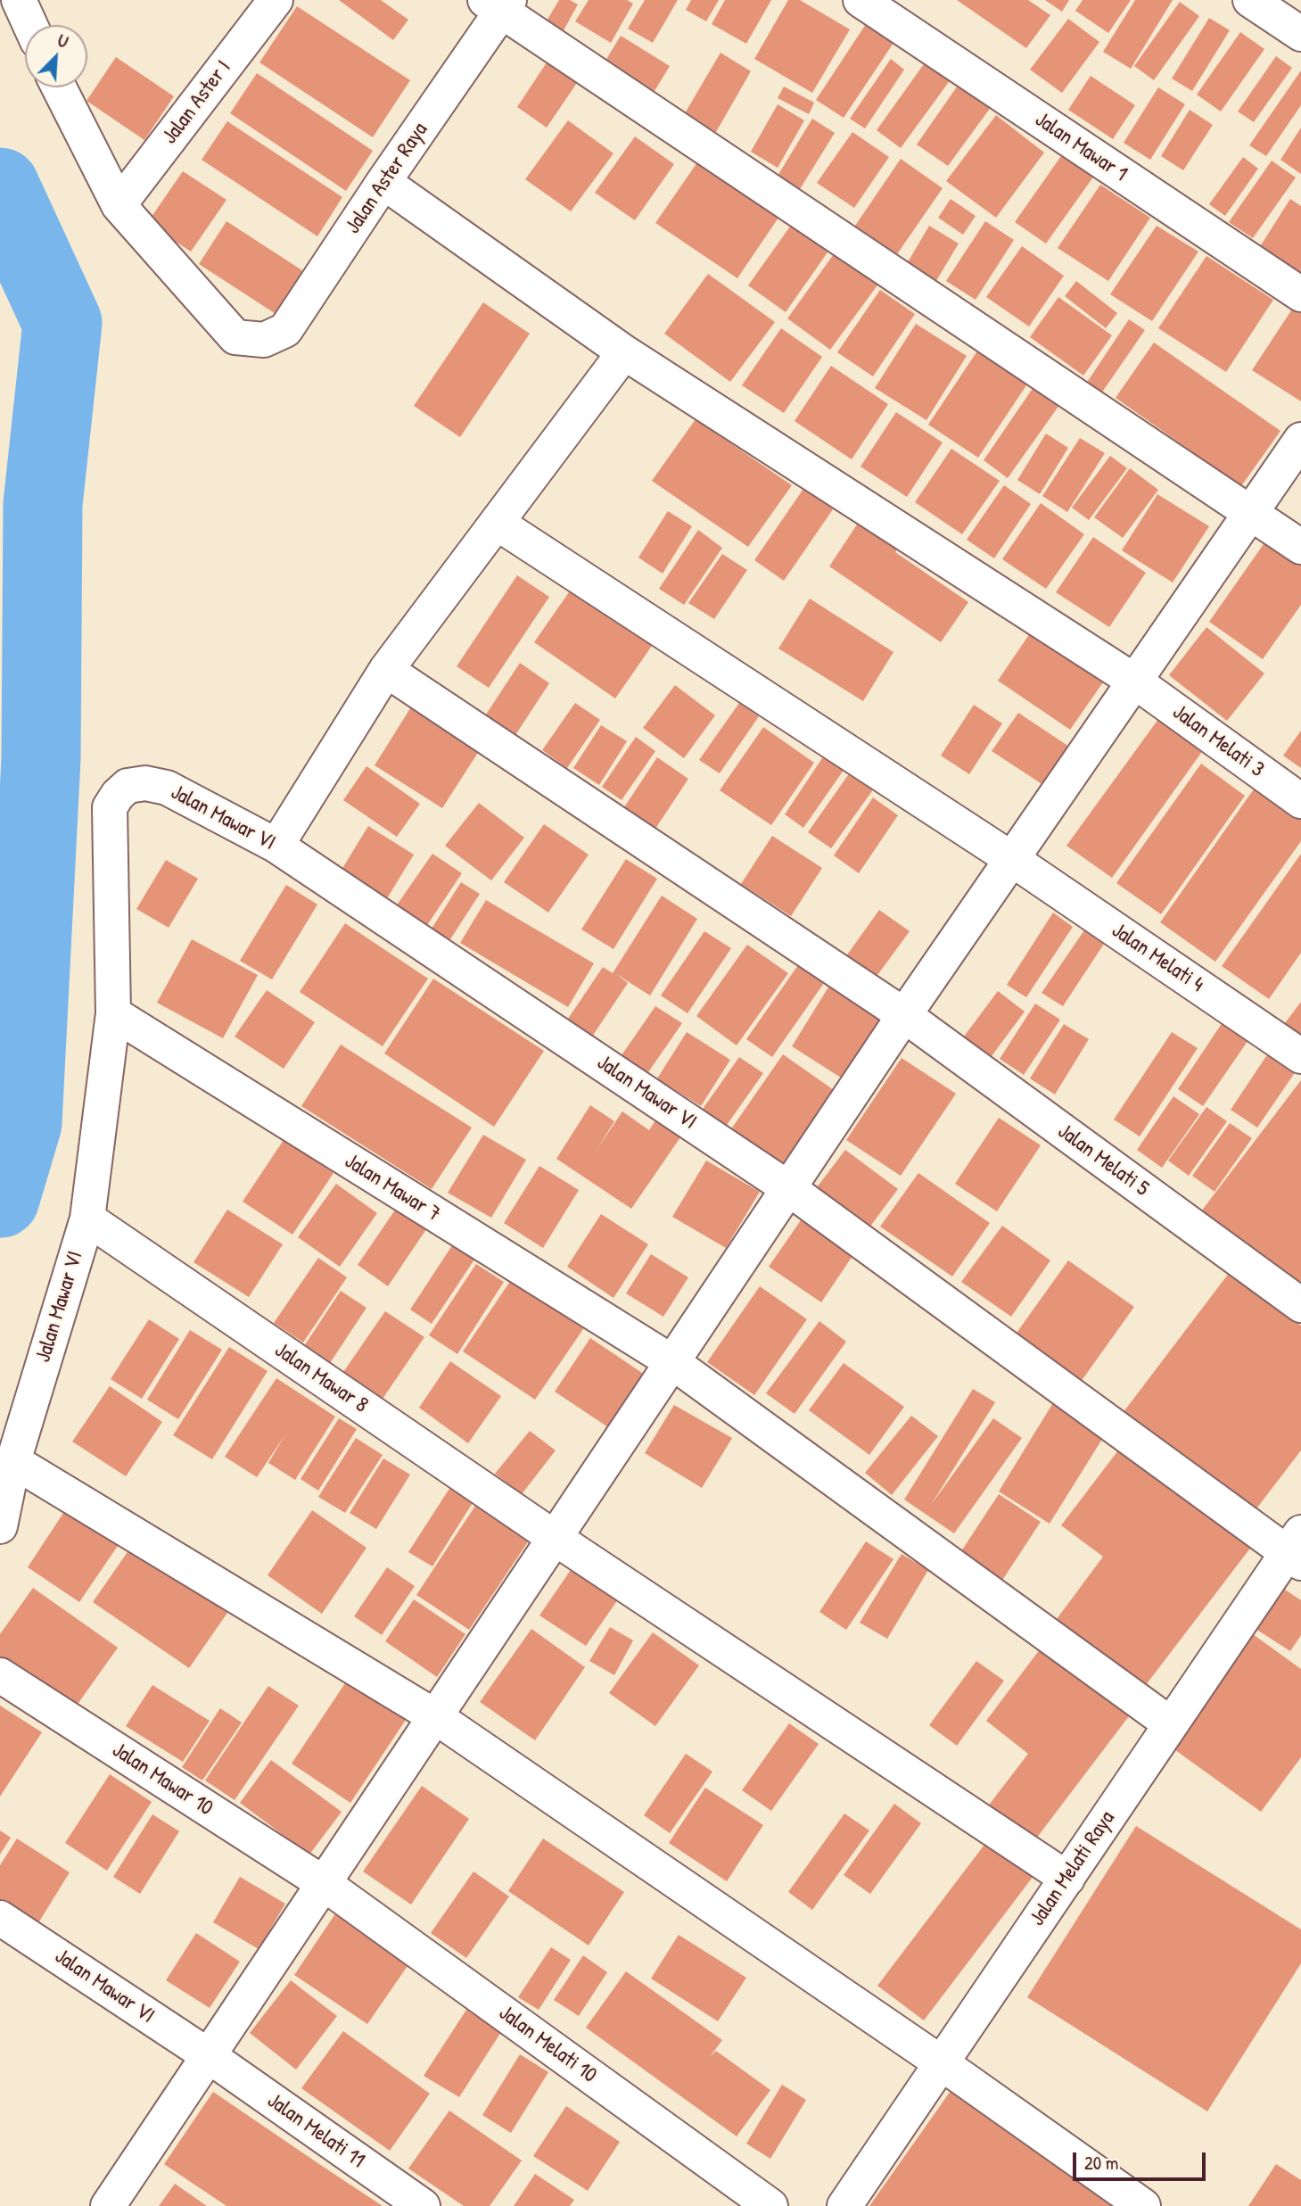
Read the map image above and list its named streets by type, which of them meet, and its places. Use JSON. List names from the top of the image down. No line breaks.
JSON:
{"streets":{"street":["Jalan Aster I","Jalan Mawar 1","Jalan Aster Raya","Jalan Melati 3","Jalan Mawar VI","Jalan Melati 4","Jalan Melati 5","Jalan Mawar 7","Jalan Mawar 8","Jalan Mawar 10","Jalan Melati Raya","Jalan Melati 10","Jalan Melati 11"]},"crossings":[["Jalan Aster I","Jalan Aster Raya"],["Jalan Aster Raya","Jalan Melati 3"],["Jalan Mawar VI","Jalan Mawar 7"],["Jalan Mawar VI","Jalan Mawar 8"],["Jalan Mawar VI","Jalan Melati Raya"],["Jalan Mawar VI","Jalan Melati 11"],["Jalan Mawar 7","Jalan Melati Raya"],["Jalan Mawar 8","Jalan Melati Raya"],["Jalan Mawar 10","Jalan Melati 10"]],"scale_bar":"20 m","north":"top right"}
